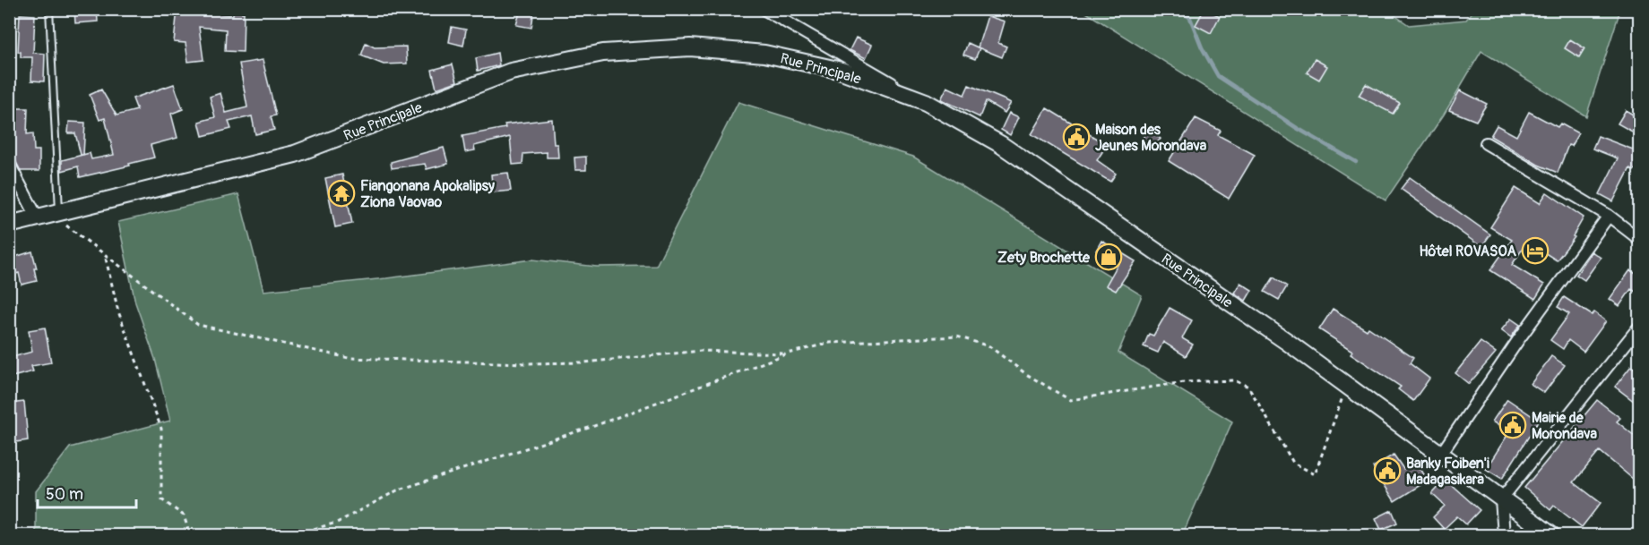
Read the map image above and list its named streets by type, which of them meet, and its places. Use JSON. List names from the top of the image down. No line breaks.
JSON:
{"streets":{"main road":["Rue Principale"]},"places":{"public building":["Maison des Jeunes Morondava","Mairie de Morondava","Banky Foiben'i Madagasikara"],"temple":["Fiangonana Apokalipsy Ziona Vaovao"],"hotel":["Hôtel ROVASOA"],"shop":["Zety Brochette"]},"scale_bar":"50 m"}
